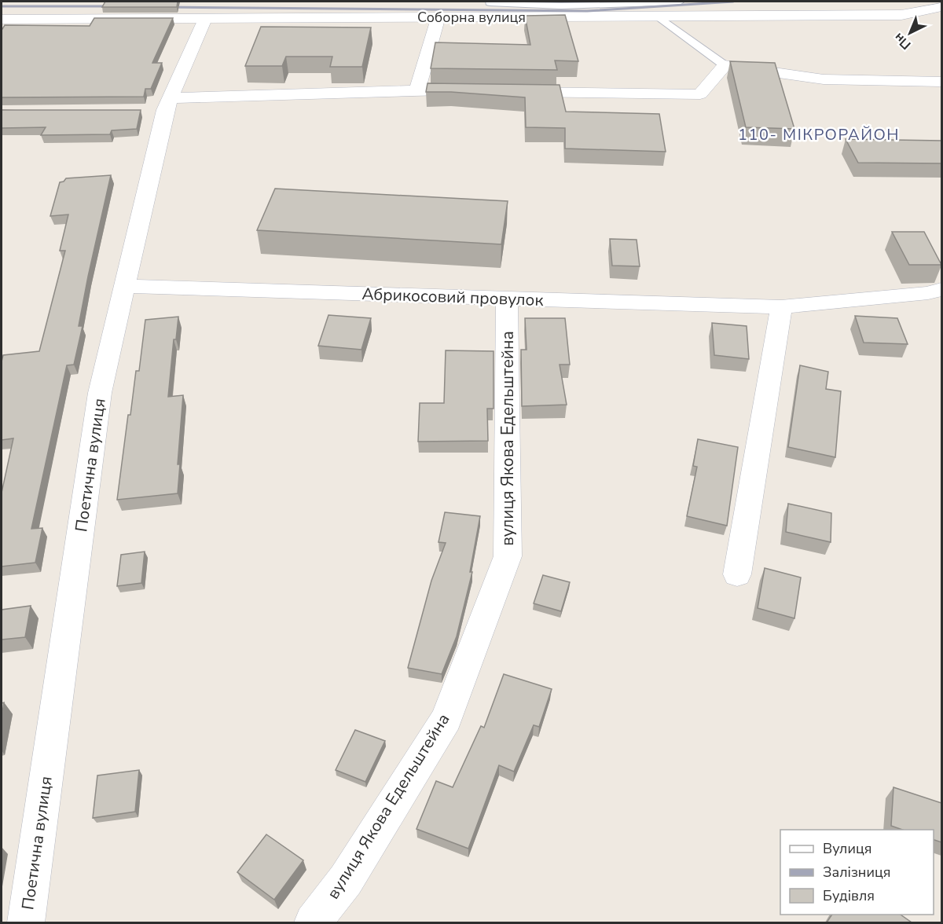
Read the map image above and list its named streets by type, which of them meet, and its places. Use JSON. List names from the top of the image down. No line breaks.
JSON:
{"streets":{"street":["Соборна вулиця","Абрикосовий провулок","вулиця Якова Едельштейна","Поетична вулиця"]},"crossings":[["Соборна вулиця","Поетична вулиця"],["Абрикосовий провулок","вулиця Якова Едельштейна"],["Абрикосовий провулок","Поетична вулиця"]],"districts":["110- МІКРОРАЙОН"],"legend":["Вулиця","Залізниця","Будівля"],"north":"bottom left"}
